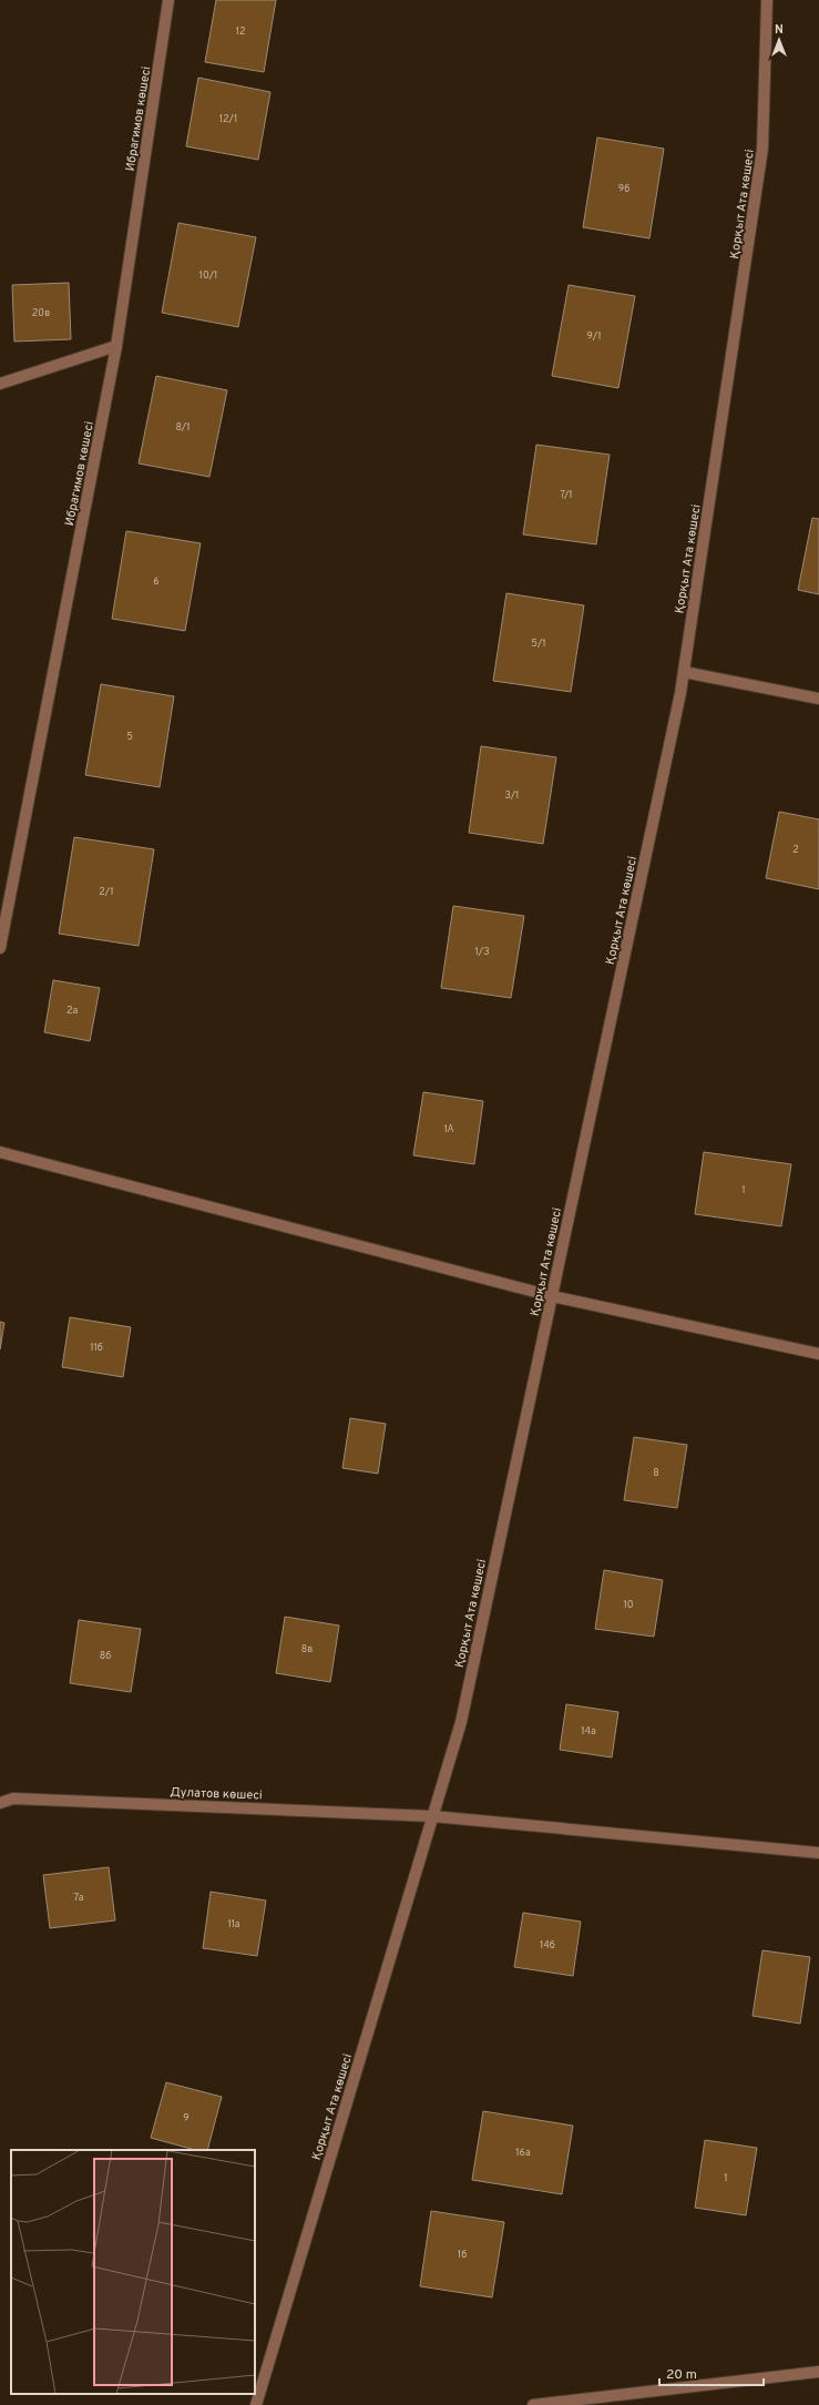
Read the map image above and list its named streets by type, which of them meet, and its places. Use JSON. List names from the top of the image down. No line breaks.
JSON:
{"streets":{"street":["Ибрагимов көшесі","Қорқыт Ата көшесі","Дулатов көшесі"]},"crossings":[["Қорқыт Ата көшесі","Дулатов көшесі"]],"house_numbers":["12","12/1","9б","10/1","20в","9/1","8/1","7/1","6","5/1","5","3/1","2","2/1","1/3","2а","1А","1","11б","8","10","8в","8б","14а","7а","11а","14б","9","16а","1","1б"],"scale_bar":"20 m","north":"top"}
